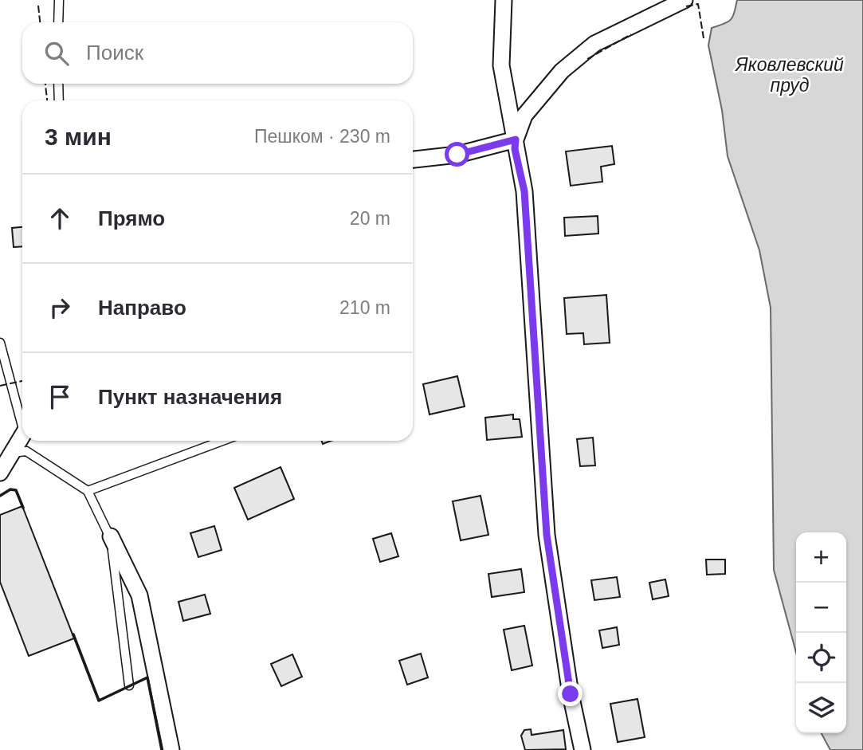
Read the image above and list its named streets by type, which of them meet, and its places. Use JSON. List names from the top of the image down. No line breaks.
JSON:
{"water":["Яковлевский пруд"],"page":{"search":"Поиск","heading":["3 мин","Пешком · 230 m"],"list":[["Прямо","20 m"],["Направо","210 m"],"Пункт назначения"],"map_buttons":["+","−"]}}
